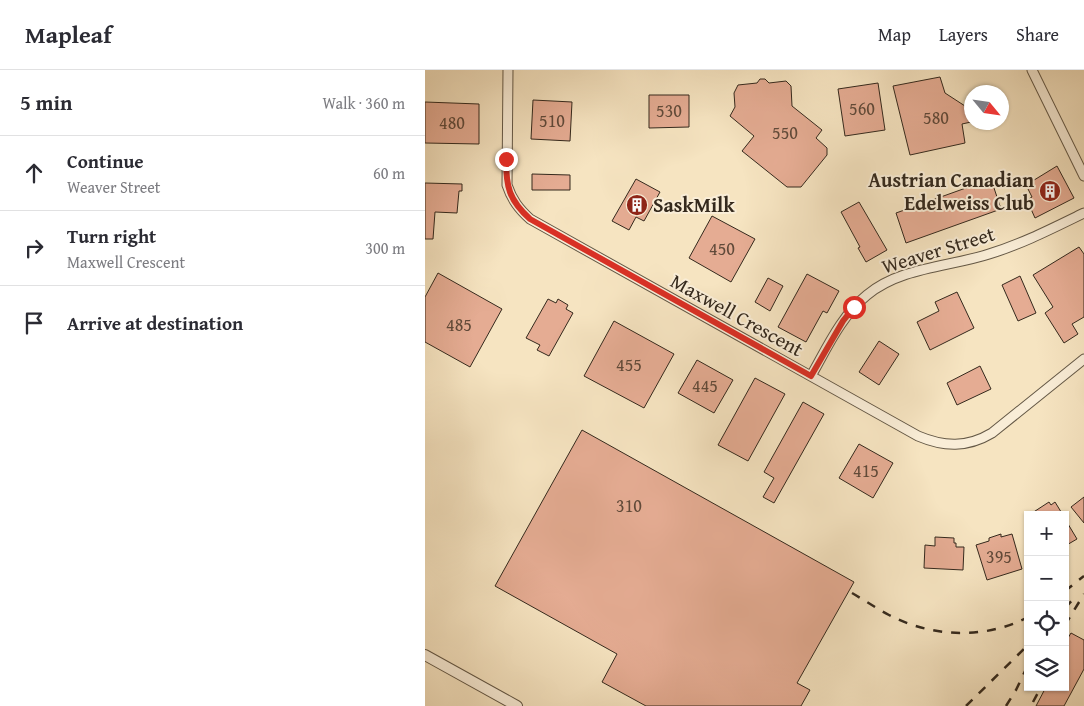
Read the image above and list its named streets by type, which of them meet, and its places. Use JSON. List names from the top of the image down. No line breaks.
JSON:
{"streets":{"street":["Weaver Street","Maxwell Crescent"]},"crossings":[["Weaver Street","Maxwell Crescent"]],"places":{"building":["Austrian Canadian Edelweiss Club","SaskMilk"]},"house_numbers":["560","530","580","510","480","550","450","485","455","445","415","310","395"],"north":"bottom right","page":{"header":"Mapleaf","nav":["Map","Layers","Share"],"heading":["5 min","Walk · 360 m"],"list":[["Continue","Weaver Street","60 m"],["Turn right","Maxwell Crescent","300 m"],"Arrive at destination"],"map_buttons":["+","−"]}}
